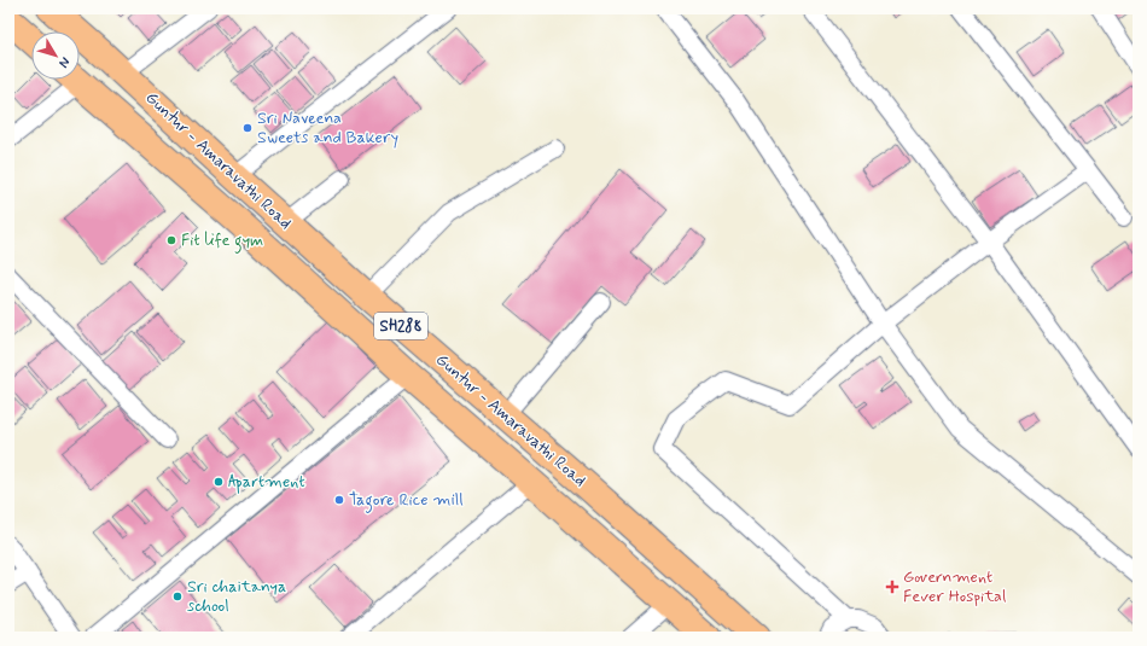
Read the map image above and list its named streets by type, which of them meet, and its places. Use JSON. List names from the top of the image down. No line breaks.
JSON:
{"streets":{"main road":["Guntur - Amaravathi Road","SH288"]},"places":{"other":["Sri Naveena Sweets and Bakery","Fit life gym","Apartment","Tagore Rice mill","Sri chaitanya school"],"health":["Government Fever Hospital"]},"north":"bottom right"}
